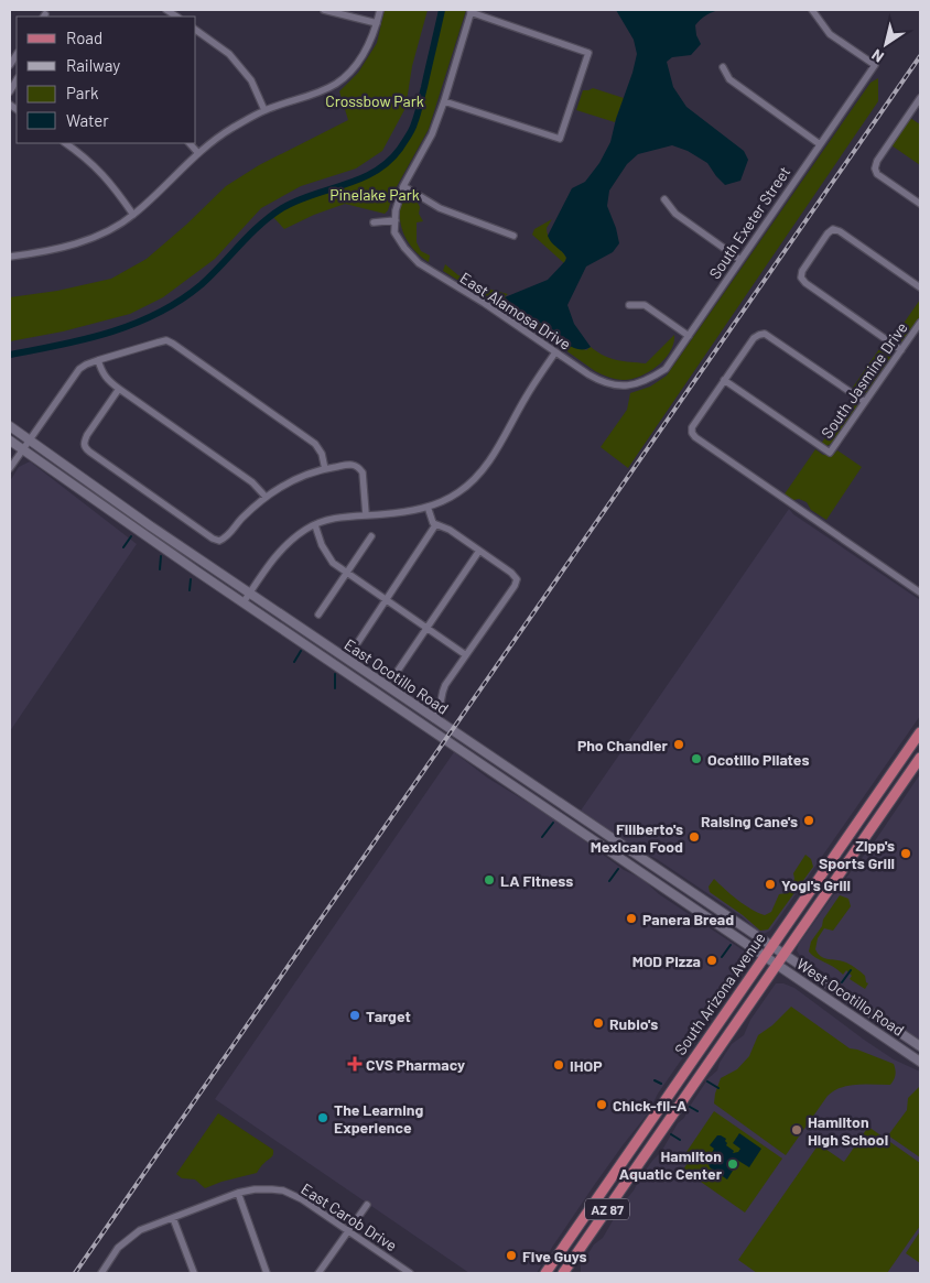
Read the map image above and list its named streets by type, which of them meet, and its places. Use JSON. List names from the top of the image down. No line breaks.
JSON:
{"streets":{"main road":["East Ocotillo Road","South Arizona Avenue","West Ocotillo Road","AZ 87"],"street":["South Exeter Street","East Alamosa Drive","South Jasmine Drive","East Carob Drive"]},"crossings":[["South Exeter Street","East Alamosa Drive"],["East Ocotillo Road","South Arizona Avenue"],["East Ocotillo Road","West Ocotillo Road"],["South Arizona Avenue","West Ocotillo Road"]],"parks":["Crossbow Park","Pinelake Park"],"places":{"other":["Pho Chandler","Ocotillo Pilates","Raising Cane's","Filiberto's Mexican Food","Zipp's Sports Grill","LA Fitness","Yogi's Grill","Panera Bread","MOD Pizza","Target","Rubio's","IHOP","Chick-fil-A","The Learning Experience","Hamilton High School","Hamilton Aquatic Center","Five Guys"],"health":["CVS Pharmacy"]},"legend":["Road","Railway","Park","Water"],"north":"bottom left"}
